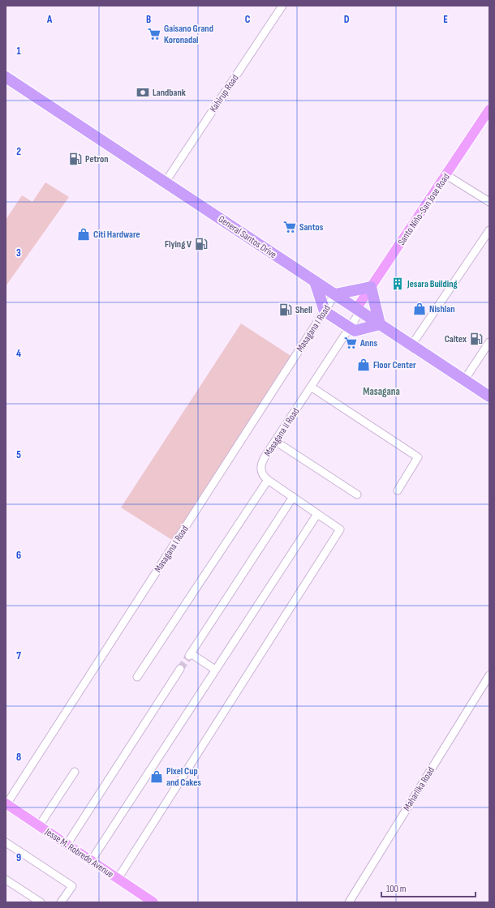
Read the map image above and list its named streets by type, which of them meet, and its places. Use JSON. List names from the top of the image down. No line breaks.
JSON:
{"streets":{"highway":["General Santos Drive"],"main road":["Santo Niño-San Jose Road","Jesse M. Robredo Avenue"],"street":["Kahirup Road","Masagana I Road","Masagana II Road","Maharlika Road"]},"crossings":[["Kahirup Road","General Santos Drive"],["Santo Niño-San Jose Road","General Santos Drive"],["Santo Niño-San Jose Road","Masagana II Road"],["General Santos Drive","Masagana I Road"],["General Santos Drive","Masagana II Road"],["Masagana I Road","Jesse M. Robredo Avenue"],["Masagana II Road","Jesse M. Robredo Avenue"]],"districts":["Masagana"],"places":{"supermarket":["Gaisano Grand Koronadal","Santos","Anns"],"bank":["Landbank"],"fuel station":["Petron","Flying V","Shell","Caltex"],"shop":["Citi Hardware","Nishlan","Floor Center","Pixel Cup and Cakes"],"building":["Jesara Building"]},"scale_bar":"100 m","grid":{"columns":["A","B","C","D","E"],"rows":["1","2","3","4","5","6","7","8","9"]}}
